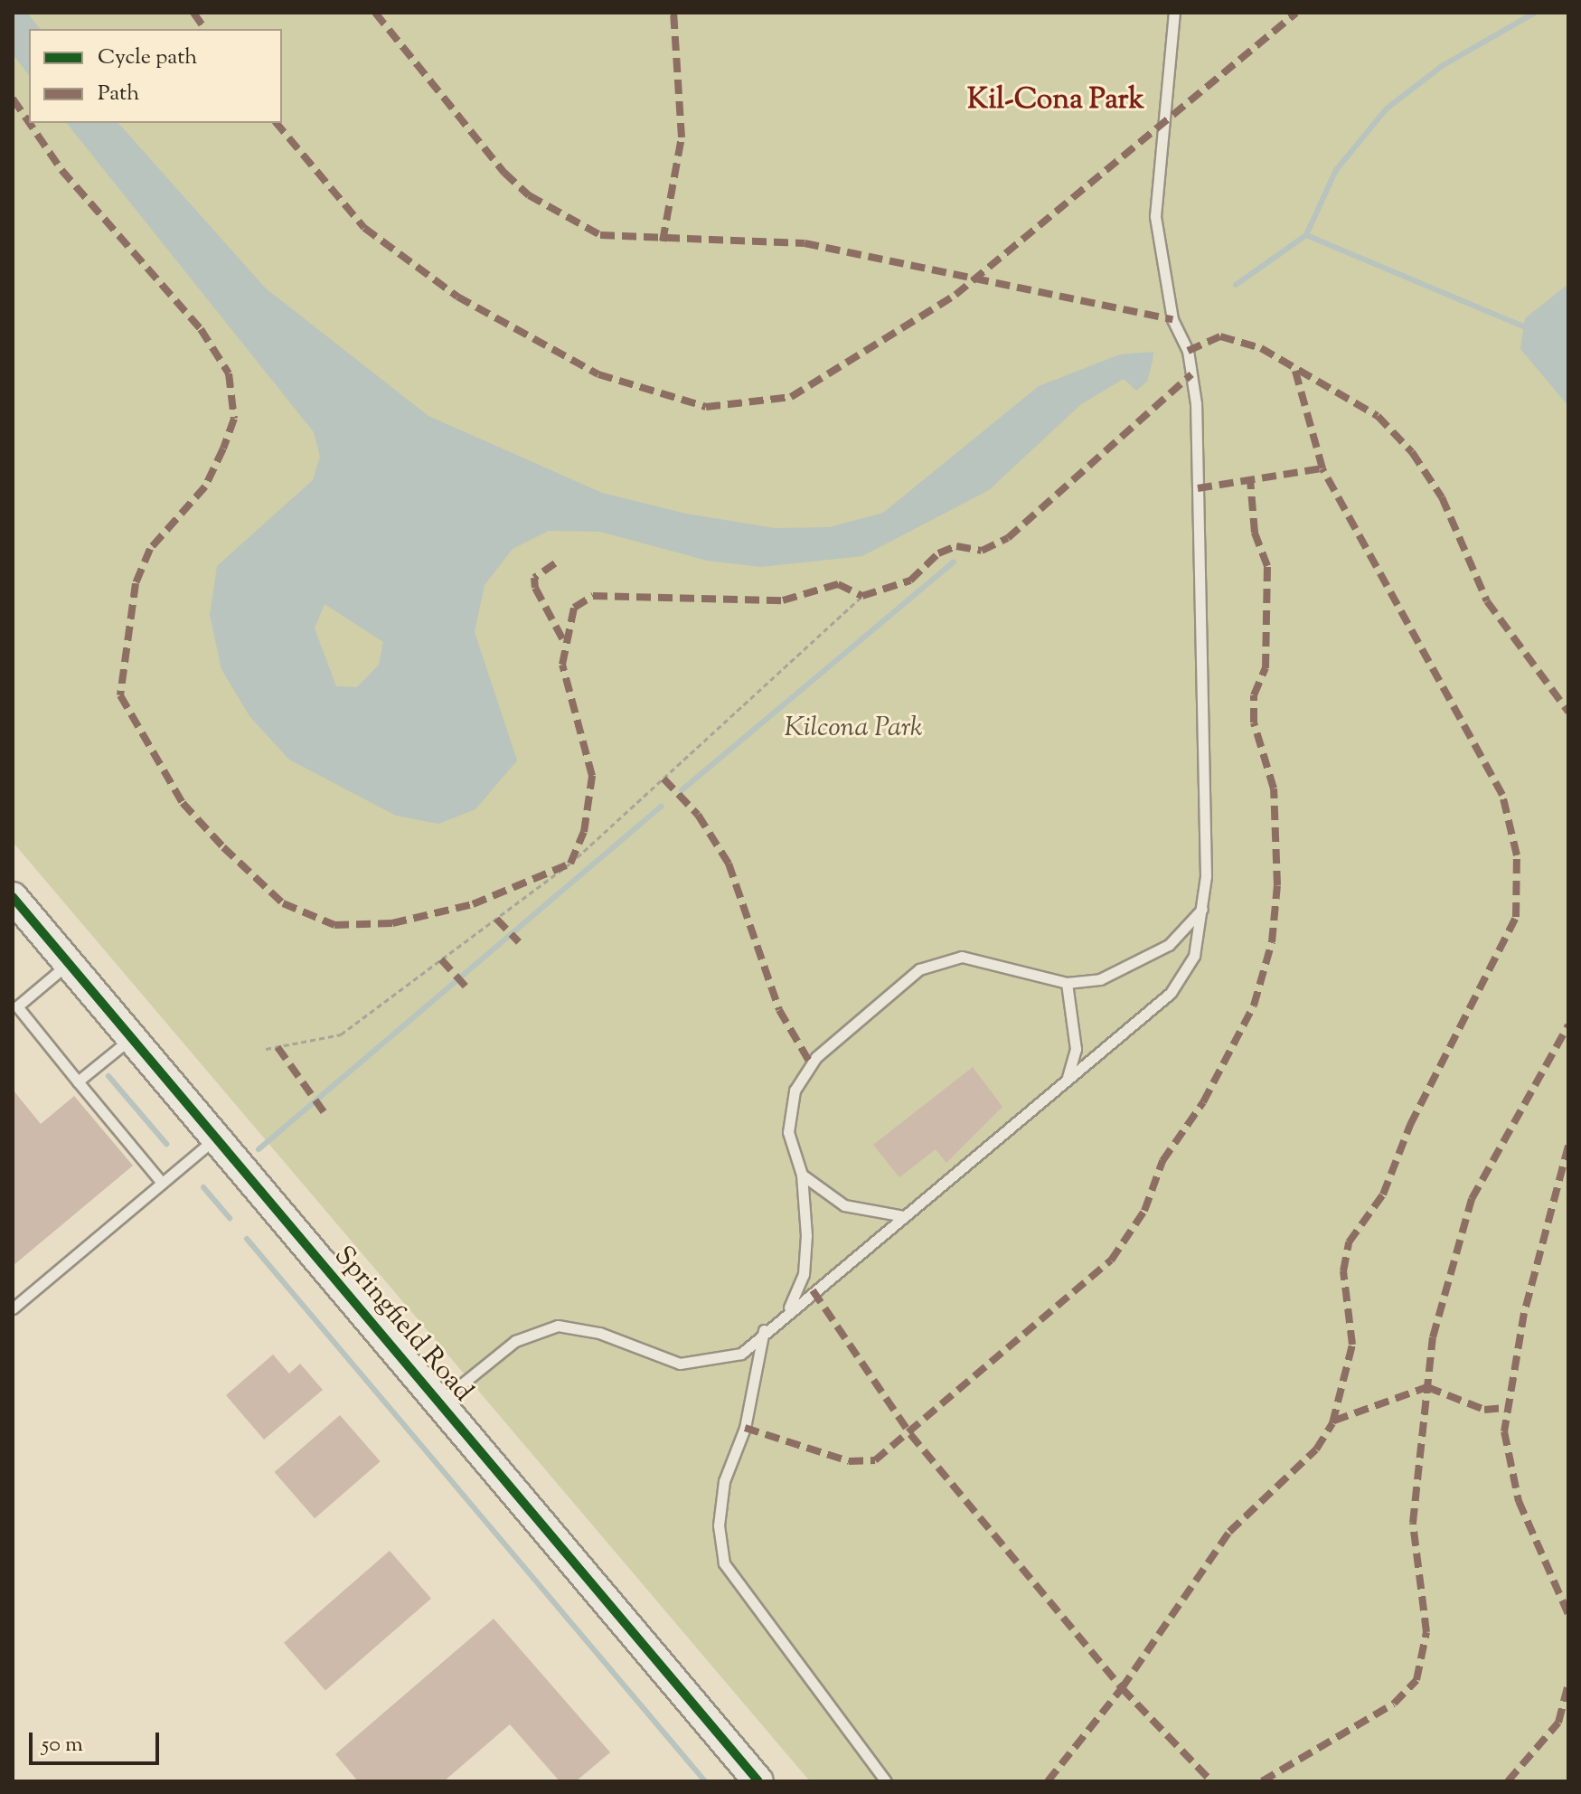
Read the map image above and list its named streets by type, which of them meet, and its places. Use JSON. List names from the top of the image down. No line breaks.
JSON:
{"streets":{"street":["Springfield Road"]},"districts":["Kil-Cona Park"],"parks":["Kilcona Park"],"legend":["Cycle path","Path"],"scale_bar":"50 m"}
